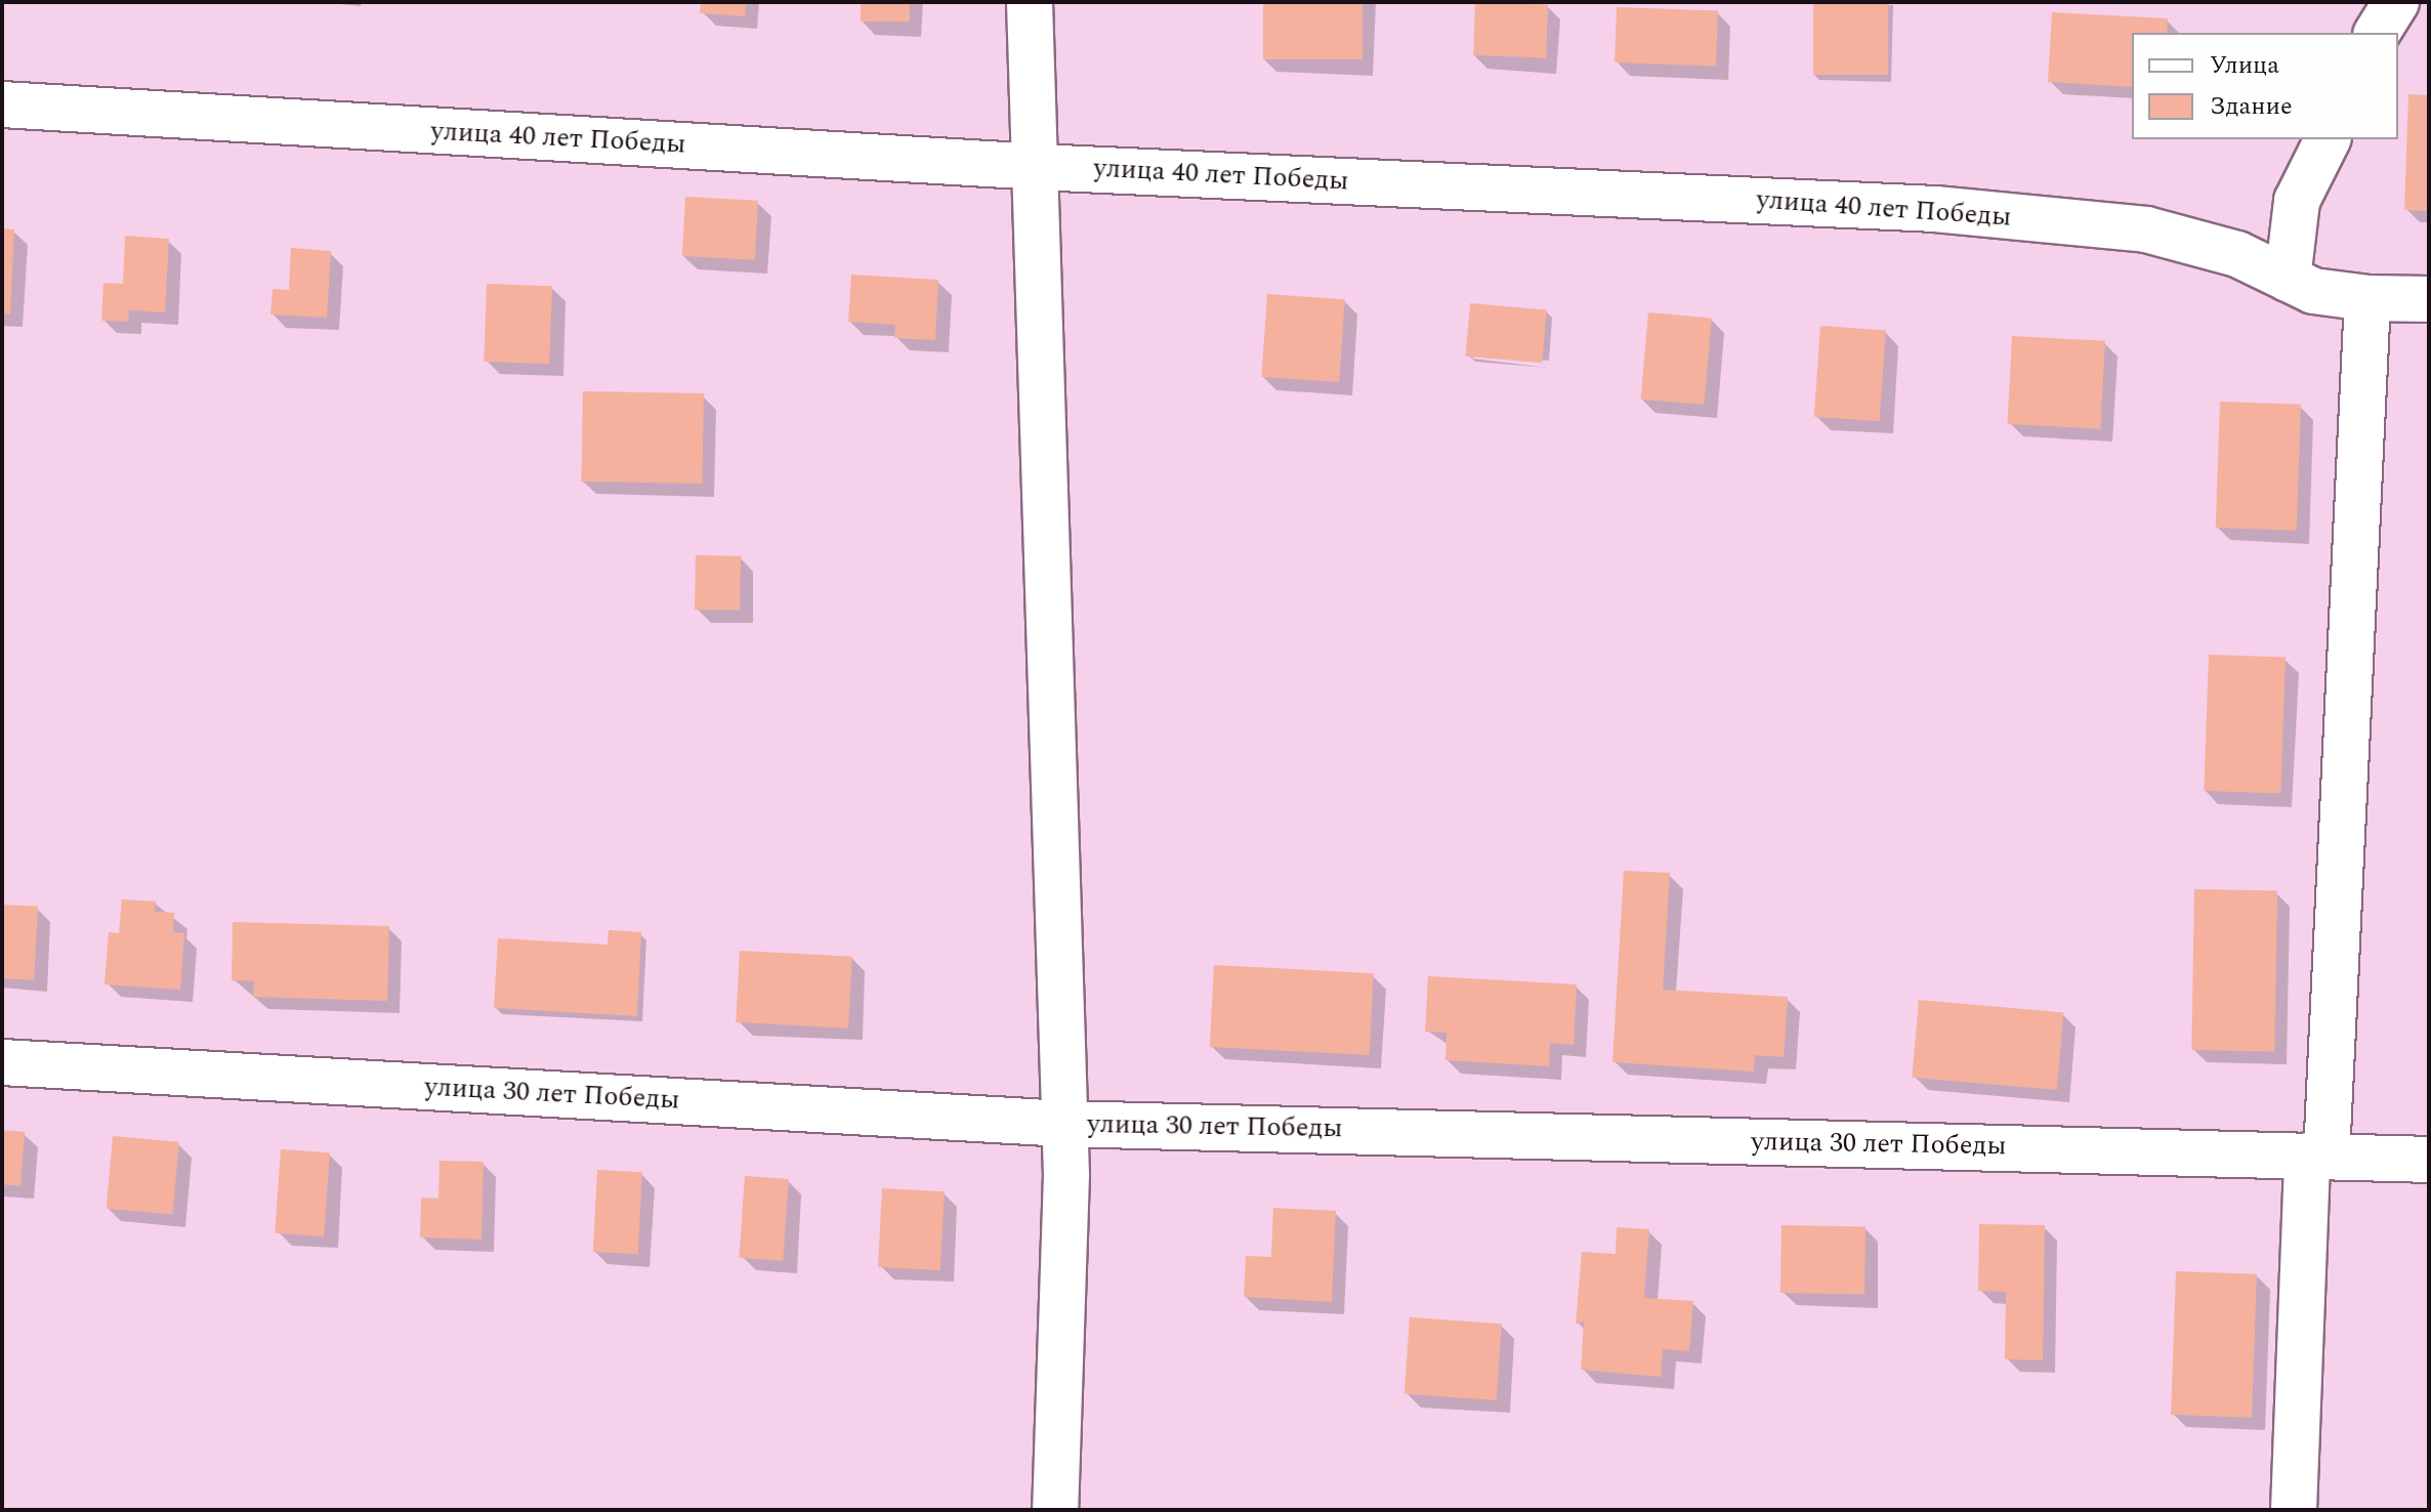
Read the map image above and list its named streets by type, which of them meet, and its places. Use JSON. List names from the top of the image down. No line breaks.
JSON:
{"streets":{"street":["улица 40 лет Победы","улица 30 лет Победы"]},"legend":["Улица","Здание"]}
